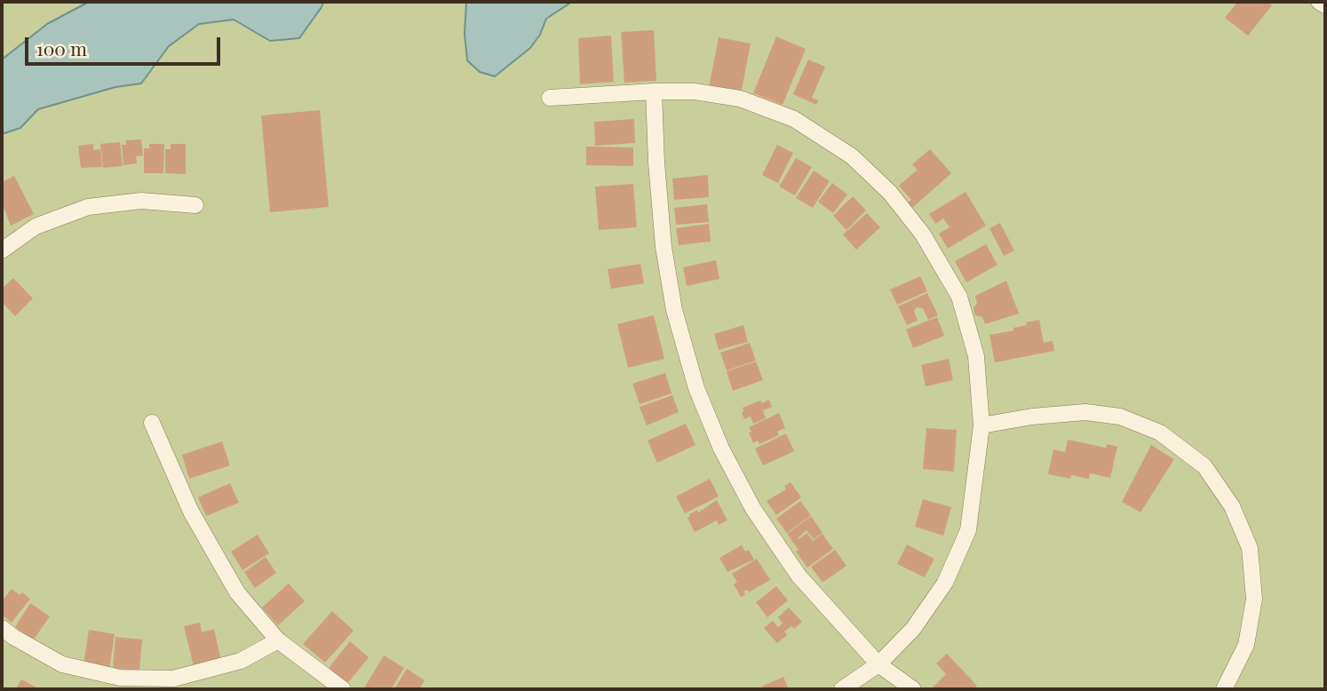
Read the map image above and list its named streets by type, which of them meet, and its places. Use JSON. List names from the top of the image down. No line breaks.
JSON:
{"scale_bar":"100 m"}
